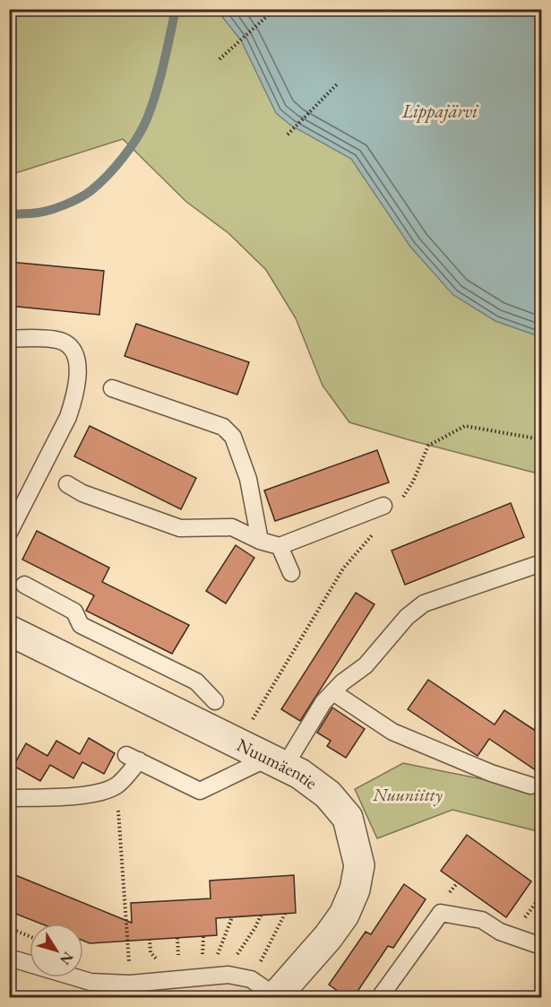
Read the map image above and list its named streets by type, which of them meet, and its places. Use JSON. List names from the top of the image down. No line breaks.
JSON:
{"streets":{"street":["Nuumäentie"]},"water":["Lippajärvi"],"parks":["Nuuniitty"],"north":"bottom right"}
